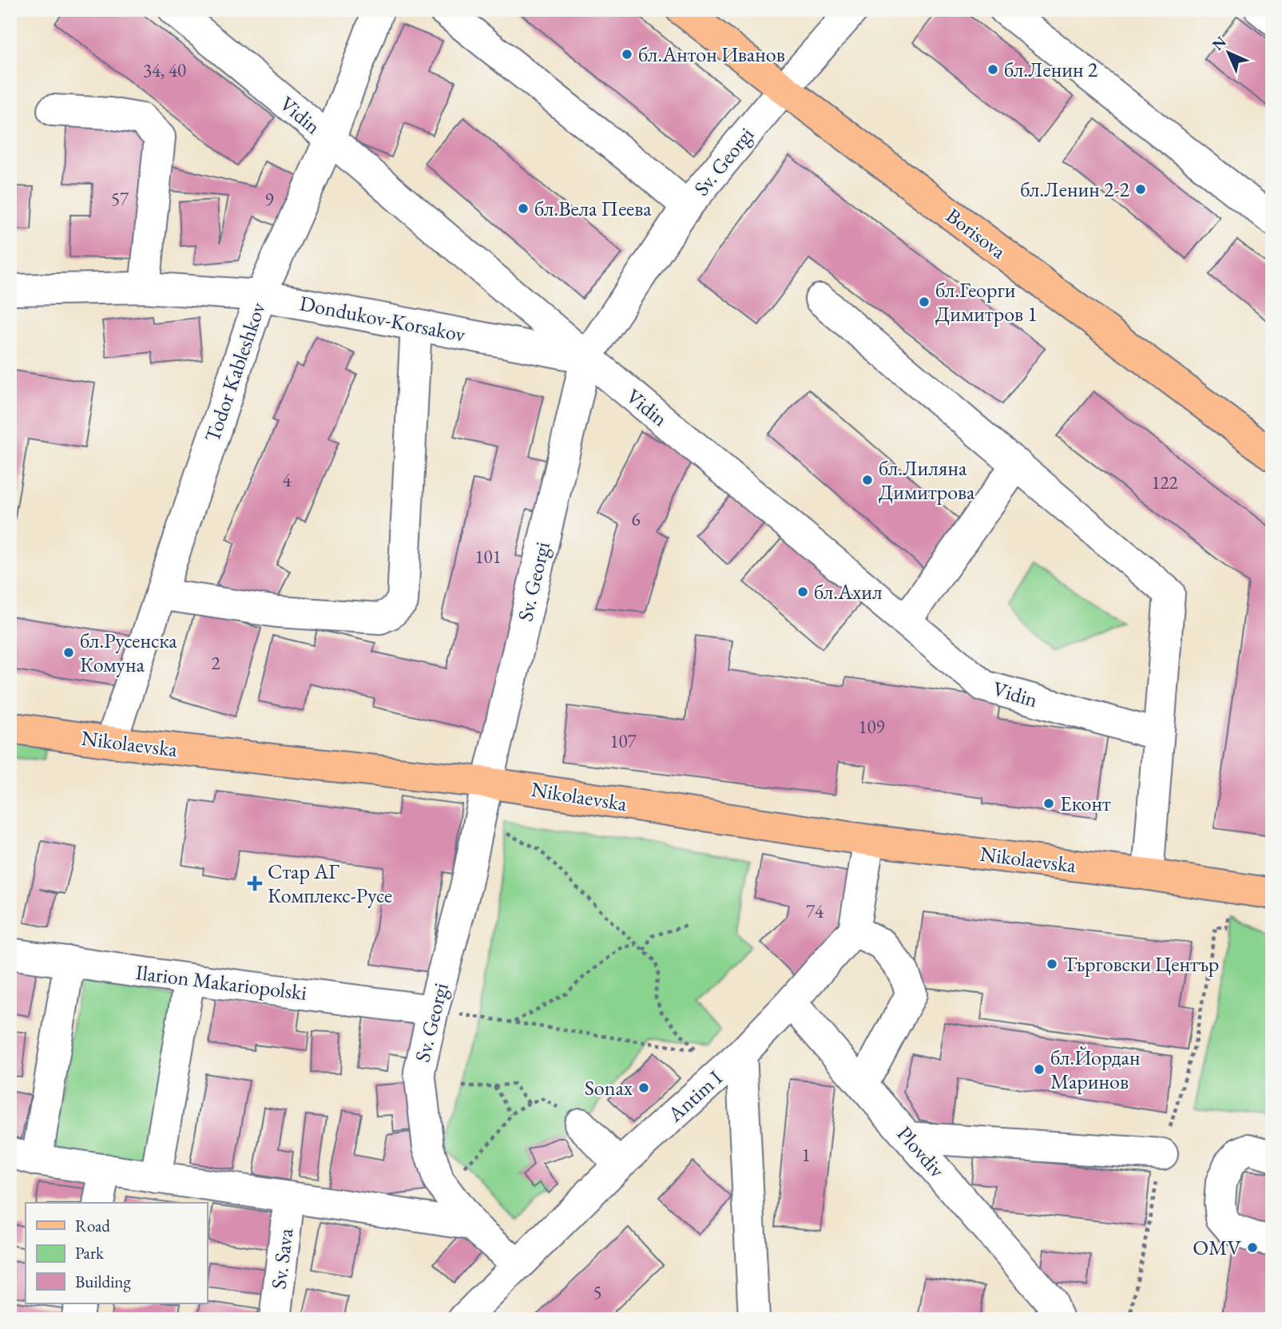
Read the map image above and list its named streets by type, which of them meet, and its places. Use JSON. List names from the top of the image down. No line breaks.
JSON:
{"streets":{"main road":["Borisova","Nikolaevska"],"street":["Vidin","Sv. Georgi","Dondukov-Korsakov","Todor Kableshkov","Ilarion Makariopolski","Antim I","Plovdiv","Sv. Sava"]},"crossings":[["Vidin","Sv. Georgi"],["Vidin","Dondukov-Korsakov"],["Vidin","Todor Kableshkov"],["Sv. Georgi","Borisova"],["Sv. Georgi","Dondukov-Korsakov"],["Sv. Georgi","Nikolaevska"],["Sv. Georgi","Ilarion Makariopolski"],["Sv. Georgi","Antim I"],["Dondukov-Korsakov","Todor Kableshkov"],["Todor Kableshkov","Nikolaevska"],["Antim I","Plovdiv"]],"places":{"other":["бл.Антон Иванов","бл.Ленин 2","бл.Ленин 2-2","бл.Вела Пеева","бл.Георги Димитров 1","бл.Лиляна Димитрова","бл.Ахил","бл.Русенска Комуна","Еконт","Търговски Център","бл.Йордан Маринов","Sonax","OMV"],"health":["Стар АГ Комплекс-Русе"]},"house_numbers":["34, 40","57","9","4","122","6","101","2","109","107","74","1","5"],"legend":["Road","Park","Building"],"north":"top left"}
